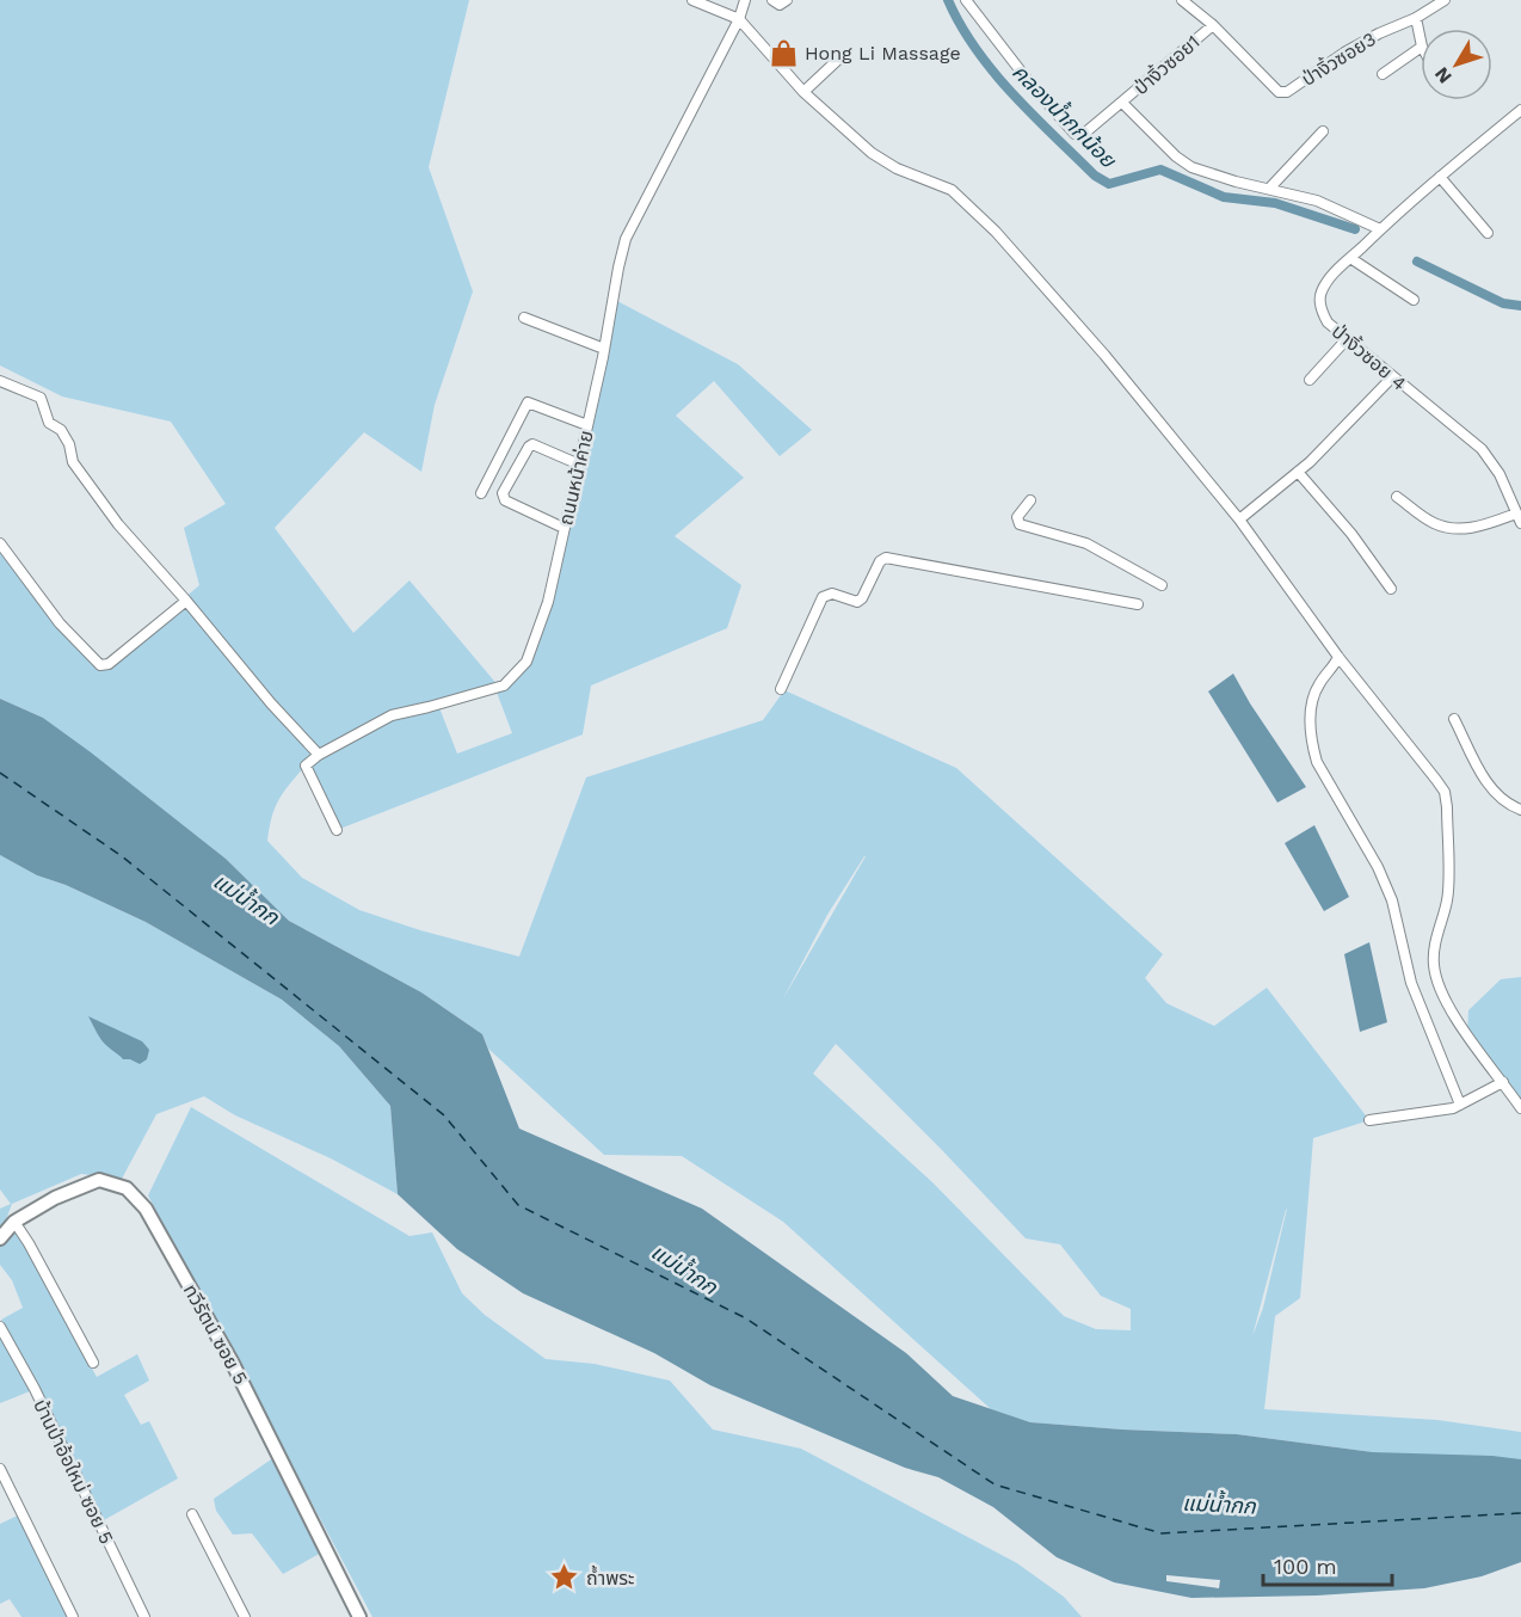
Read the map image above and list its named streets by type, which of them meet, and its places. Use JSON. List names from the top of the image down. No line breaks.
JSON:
{"streets":{"street":["ป่างิ้วซอย3","ป่างิ้วซอย1","ป่างิ้วซอย 4","ถนนหน้าค่าย","ทวีรัตน์ ซอย 5","บ้านป่าอ้อใหม่ ซอย 5"]},"crossings":[["ป่างิ้วซอย3","ป่างิ้วซอย1"]],"water":["คลองน้ำกกน้อย","แม่น้ำกก"],"places":{"shop":["Hong Li Massage"],"place":["ถ้ำพระ"]},"scale_bar":"100 m","north":"bottom left"}
